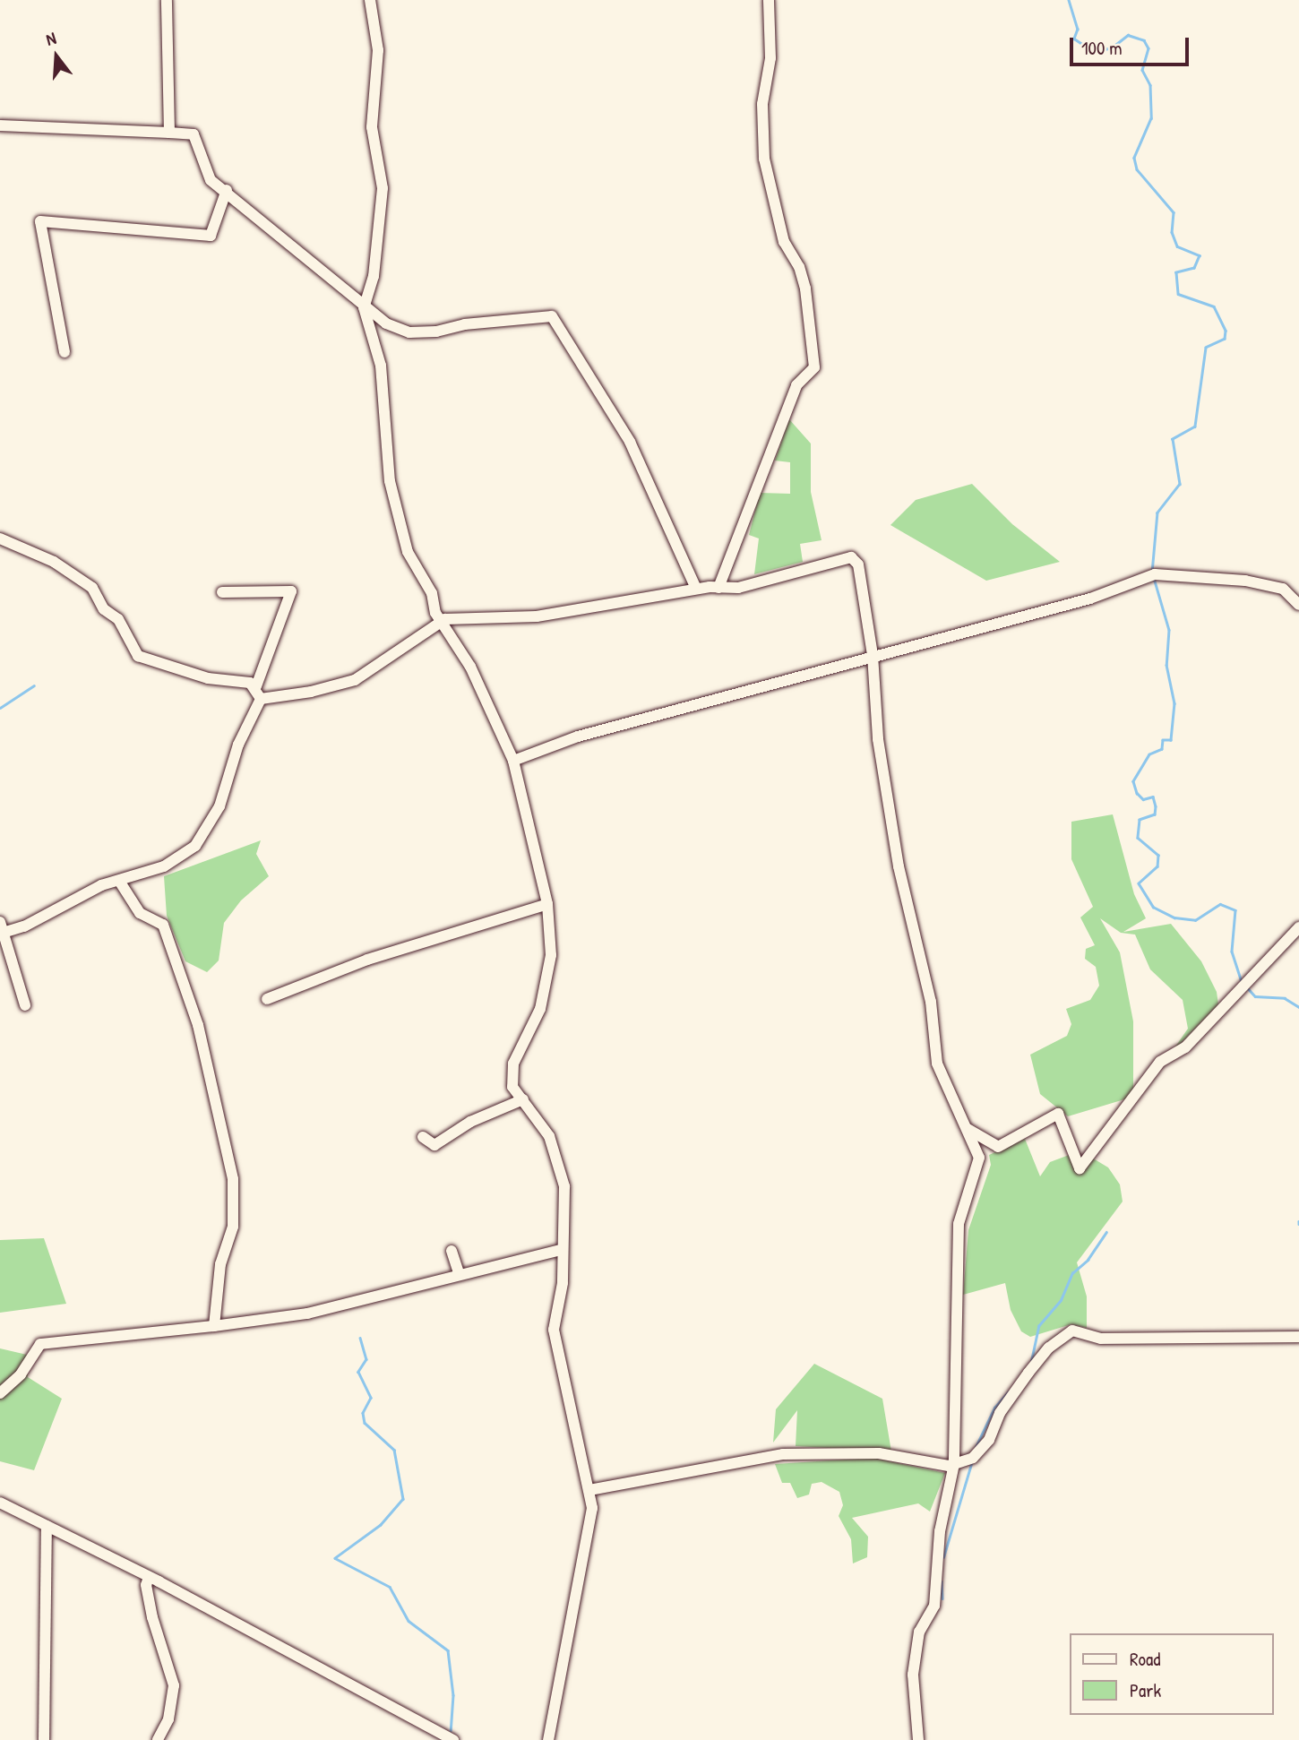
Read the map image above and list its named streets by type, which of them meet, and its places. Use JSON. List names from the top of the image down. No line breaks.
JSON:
{"legend":["Road","Park"],"scale_bar":"100 m","north":"top"}
